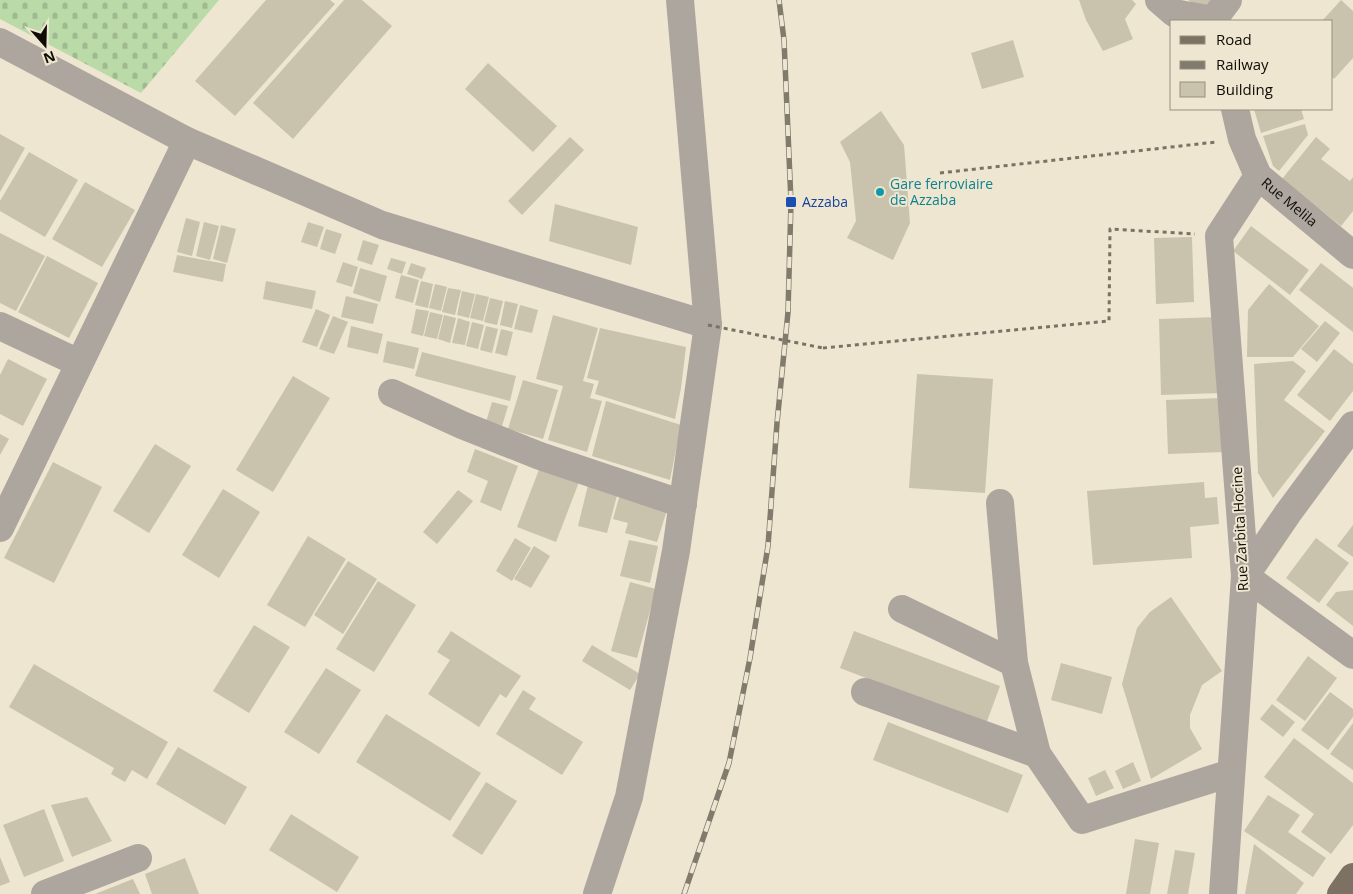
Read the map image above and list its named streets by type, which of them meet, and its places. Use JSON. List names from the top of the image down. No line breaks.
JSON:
{"streets":{"street":["Rue Melila","Rue Zarbita Hocine"]},"places":{"other":["Gare ferroviaire de Azzaba"],"transit":["Azzaba"]},"legend":["Road","Railway","Building"],"north":"bottom"}
